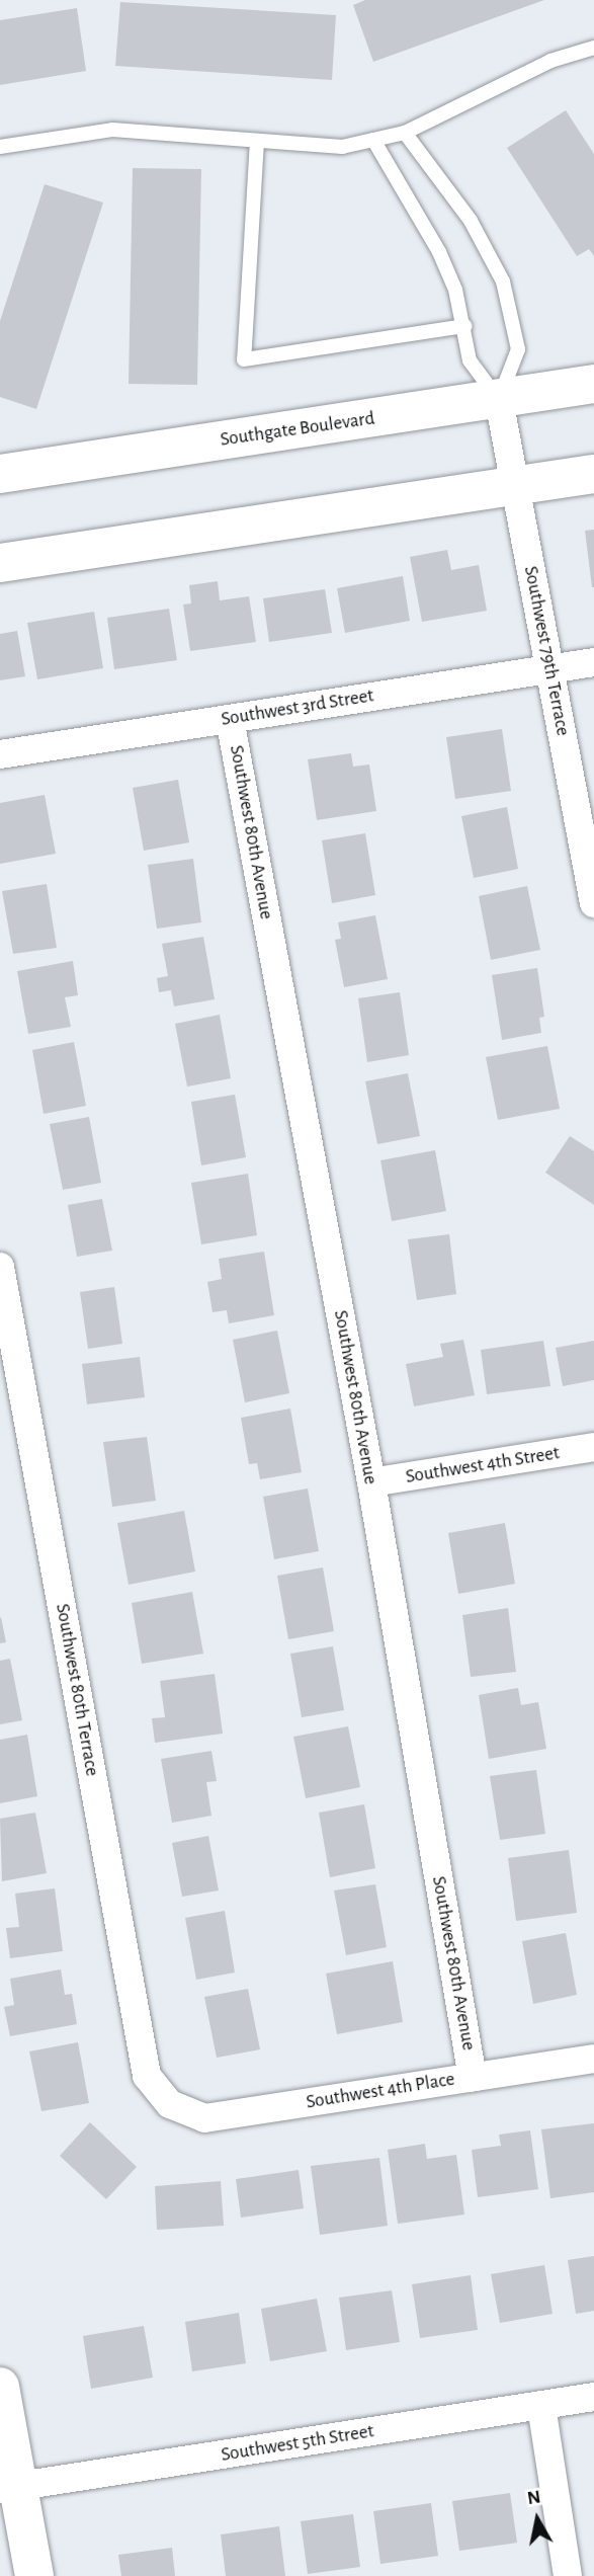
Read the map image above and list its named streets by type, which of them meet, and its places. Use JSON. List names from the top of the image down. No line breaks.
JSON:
{"streets":{"main road":["Southgate Boulevard"],"street":["Southwest 79th Terrace","Southwest 3rd Street","Southwest 80th Avenue","Southwest 4th Street","Southwest 80th Terrace","Southwest 4th Place","Southwest 5th Street"]},"crossings":[["Southgate Boulevard","Southwest 79th Terrace"],["Southwest 79th Terrace","Southwest 3rd Street"],["Southwest 3rd Street","Southwest 80th Avenue"],["Southwest 80th Avenue","Southwest 4th Street"],["Southwest 80th Avenue","Southwest 4th Place"],["Southwest 80th Terrace","Southwest 4th Place"]],"north":"top"}
